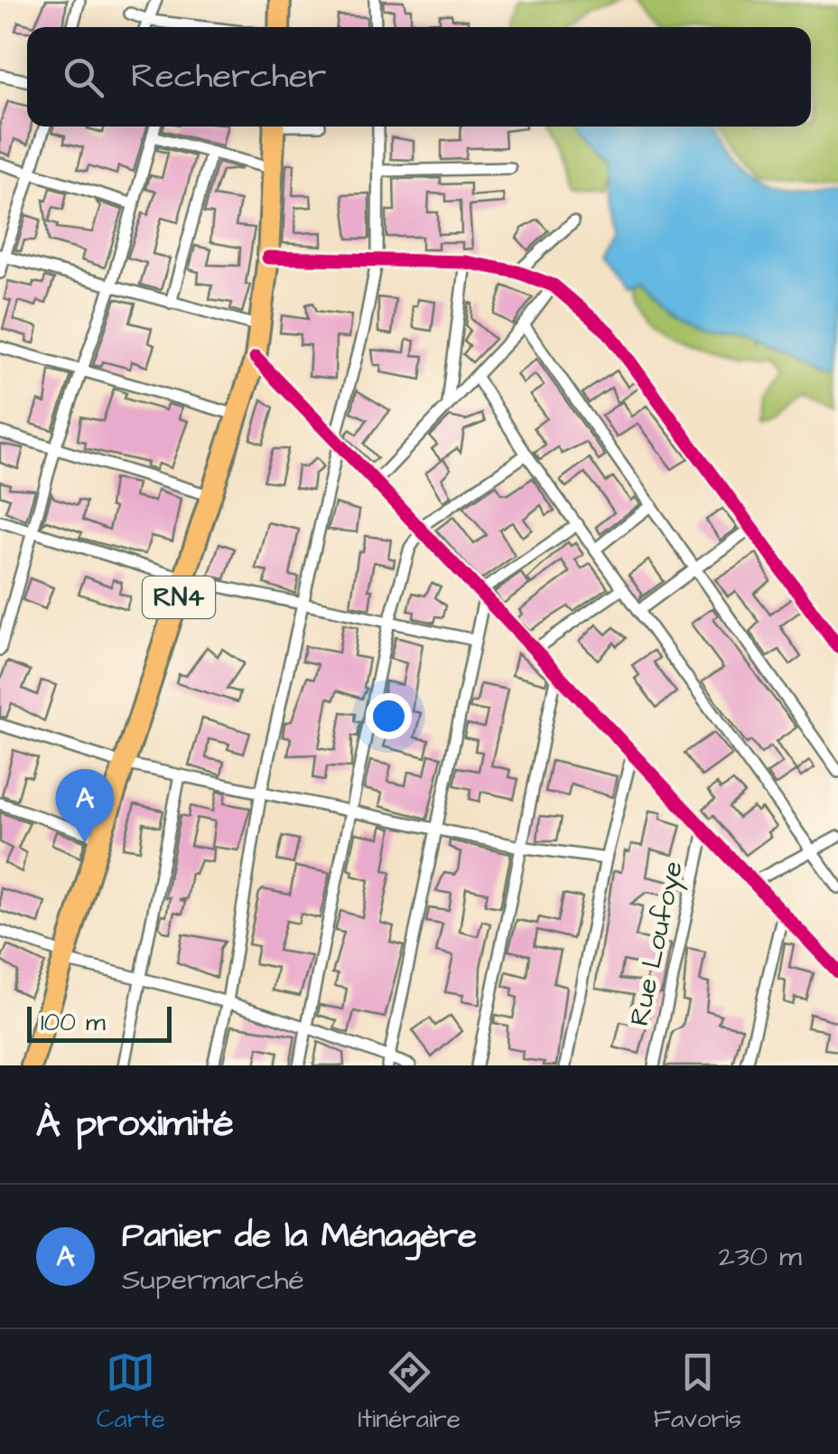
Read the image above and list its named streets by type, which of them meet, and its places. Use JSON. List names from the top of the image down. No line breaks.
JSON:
{"streets":{"highway":["RN4"],"street":["Rue Loufoye"]},"scale_bar":"100 m","page":{"search":"Rechercher","pins":"A","scale":"100 m","heading":"À proximité","list":[{"mark":"A","name":"Panier de la Ménagère","note":"Supermarché","value":"230 m"}],"nav":["Carte","Itinéraire","Favoris"]}}
